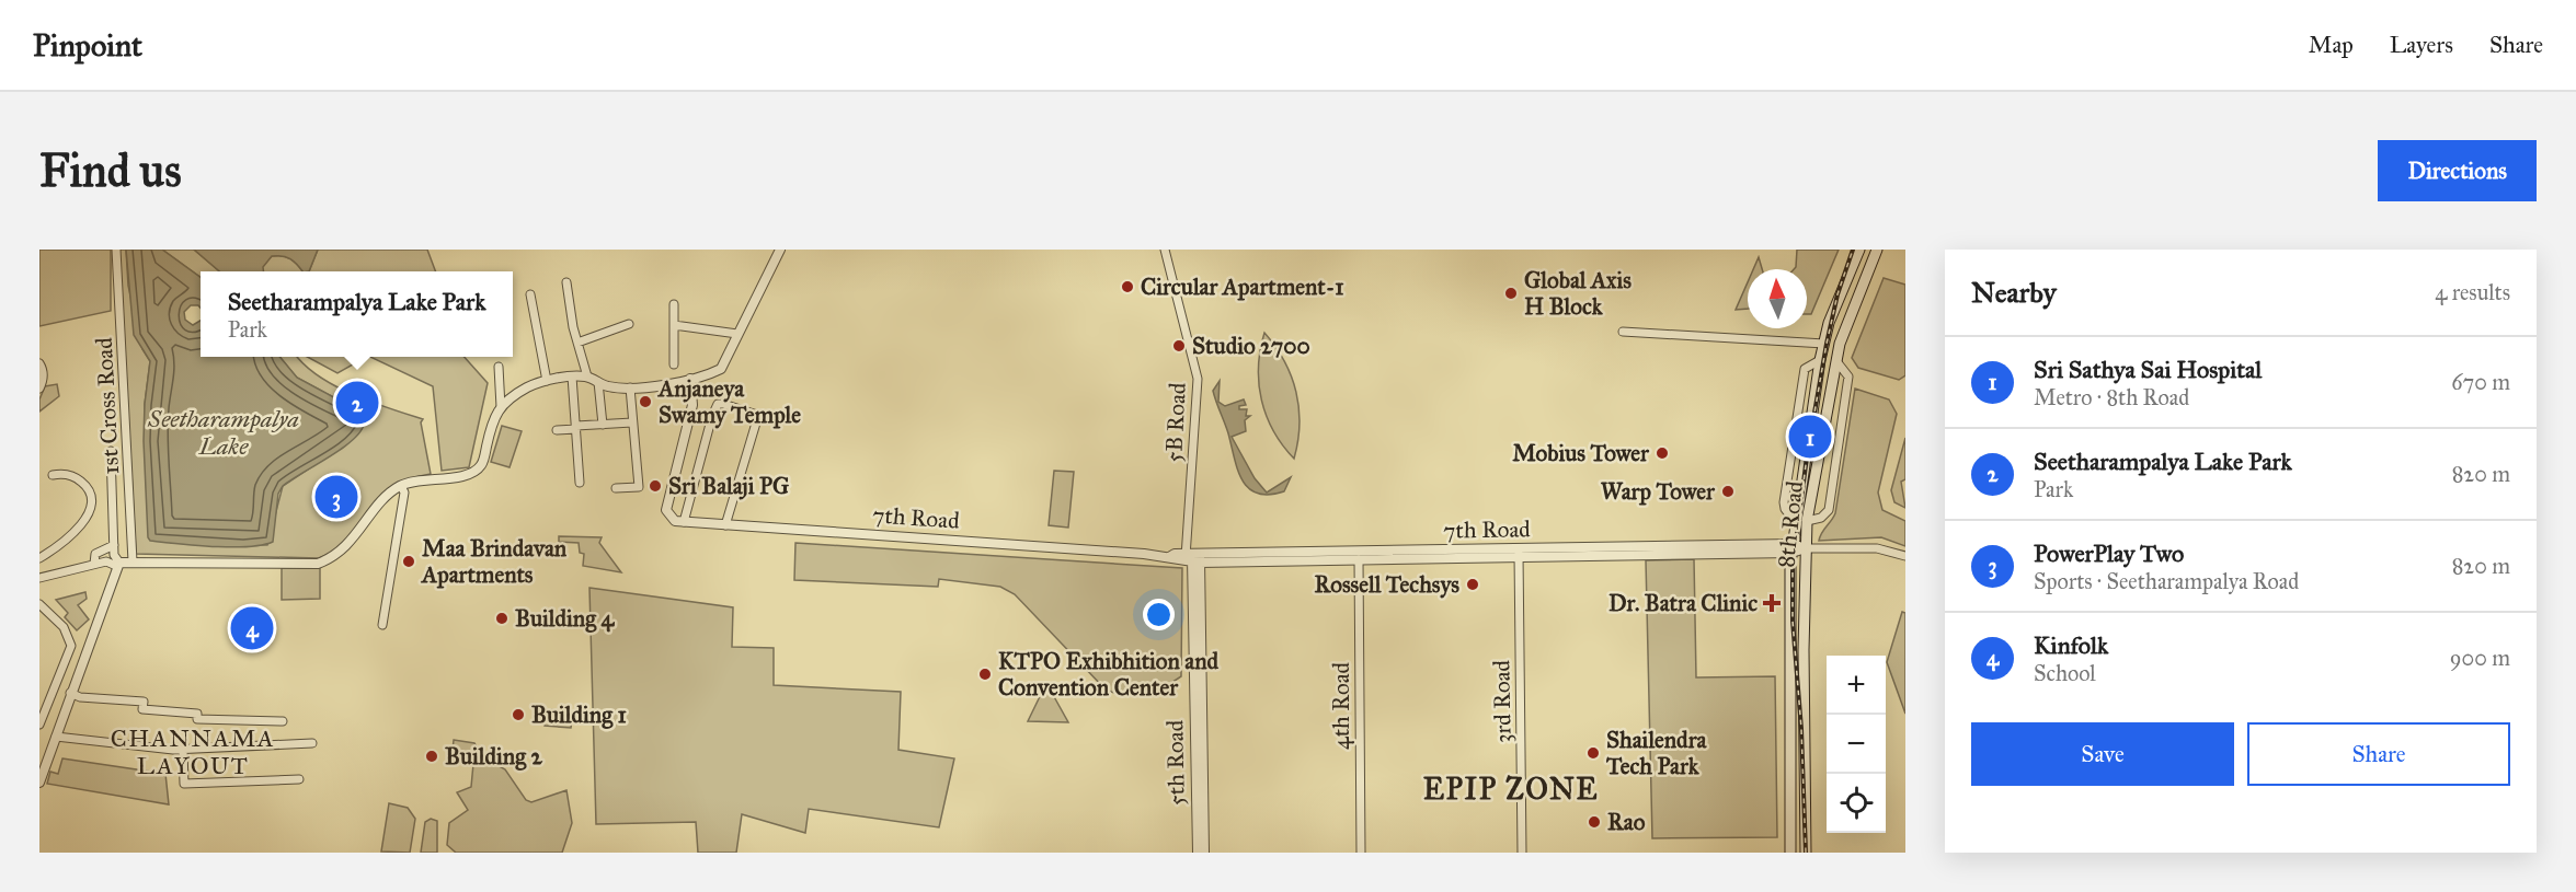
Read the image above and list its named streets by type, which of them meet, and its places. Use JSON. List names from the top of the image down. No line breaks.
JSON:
{"streets":{"main road":["8th Road"],"street":["1st Cross Road","5B Road","7th Road","3rd Road","4th Road","5th Road"]},"crossings":[["5B Road","7th Road"],["5B Road","5th Road"],["7th Road","8th Road"],["7th Road","3rd Road"],["7th Road","4th Road"],["7th Road","5th Road"]],"districts":["CHANNAMA LAYOUT","EPIP ZONE"],"water":["Seetharampalya Lake"],"places":{"other":["Circular Apartment-1","Global Axis H Block","Studio 2700","Anjaneya Swamy Temple","Mobius Tower","Sri Balaji PG","Warp Tower","Maa Brindavan Apartments","Rossell Techsys","Building 4","KTPO Exhibhition and Convention Center","Building 1","Shailendra Tech Park","Building 2","Rao"],"health":["Dr. Batra Clinic"]},"north":"top","page":{"header":"Pinpoint","nav":["Map","Layers","Share"],"buttons":["Directions",["Save","Share"]],"title":"Find us","heading":["Nearby","4 results"],"popup":["Seetharampalya Lake Park","Park"],"list":[{"mark":"1","name":"Sri Sathya Sai Hospital","note":"Metro · 8th Road","value":"670 m"},{"mark":"2","name":"Seetharampalya Lake Park","note":"Park","value":"820 m"},{"mark":"3","name":"PowerPlay Two","note":"Sports · Seetharampalya Road","value":"820 m"},{"mark":"4","name":"Kinfolk","note":"School","value":"900 m"}],"pins":["2","1","3","4"],"map_buttons":["+","−"]}}
